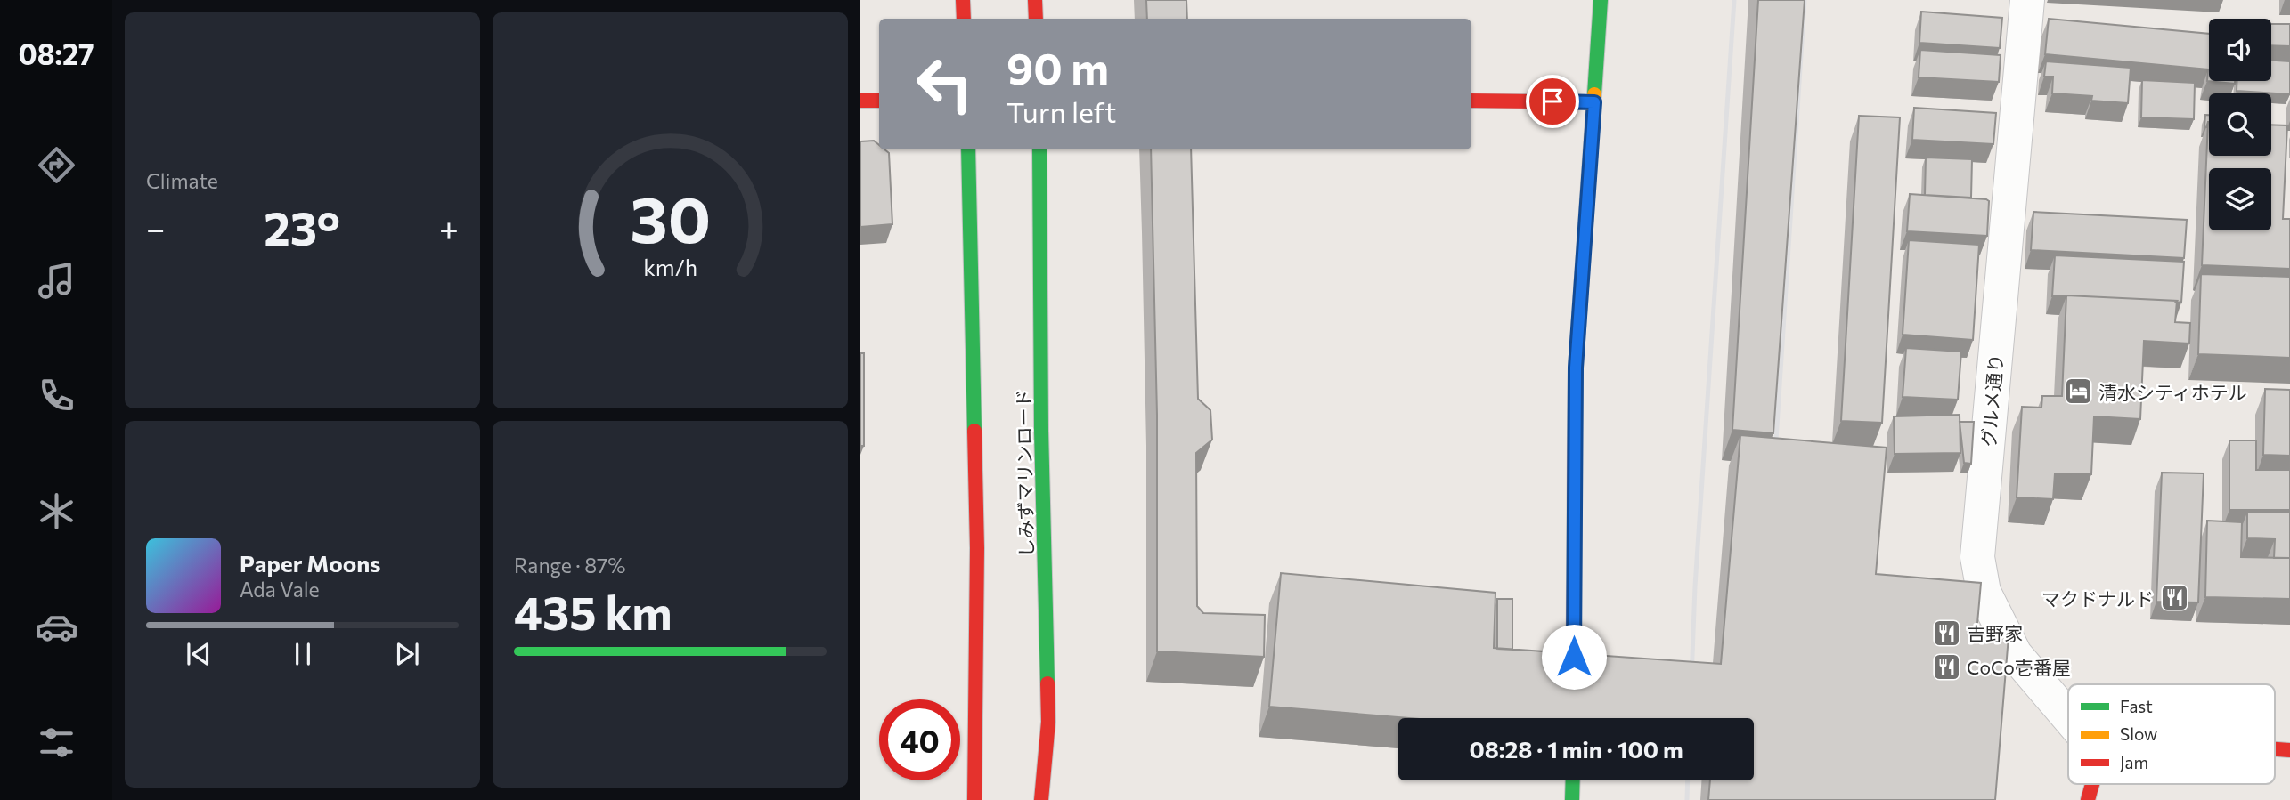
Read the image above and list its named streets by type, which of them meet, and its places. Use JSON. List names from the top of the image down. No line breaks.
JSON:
{"streets":{"street":["グルメ通り","しみずマリンロード"]},"places":{"hotel":["清水シティホテル"],"restaurant":["マクドナルド","吉野家","CoCo壱番屋"]},"legend":["Fast","Slow","Jam"],"page":{"tabs":"08:27","tile":["Climate",["Range · 87%","435 km"]],"turn":["90 m","Turn left"],"heat":["−","23°","+"],"song":["Paper Moons","Ada Vale"],"limit":"40","trip":"08:28 · 1 min · 100 m","gauge":["30","km/h"]}}
